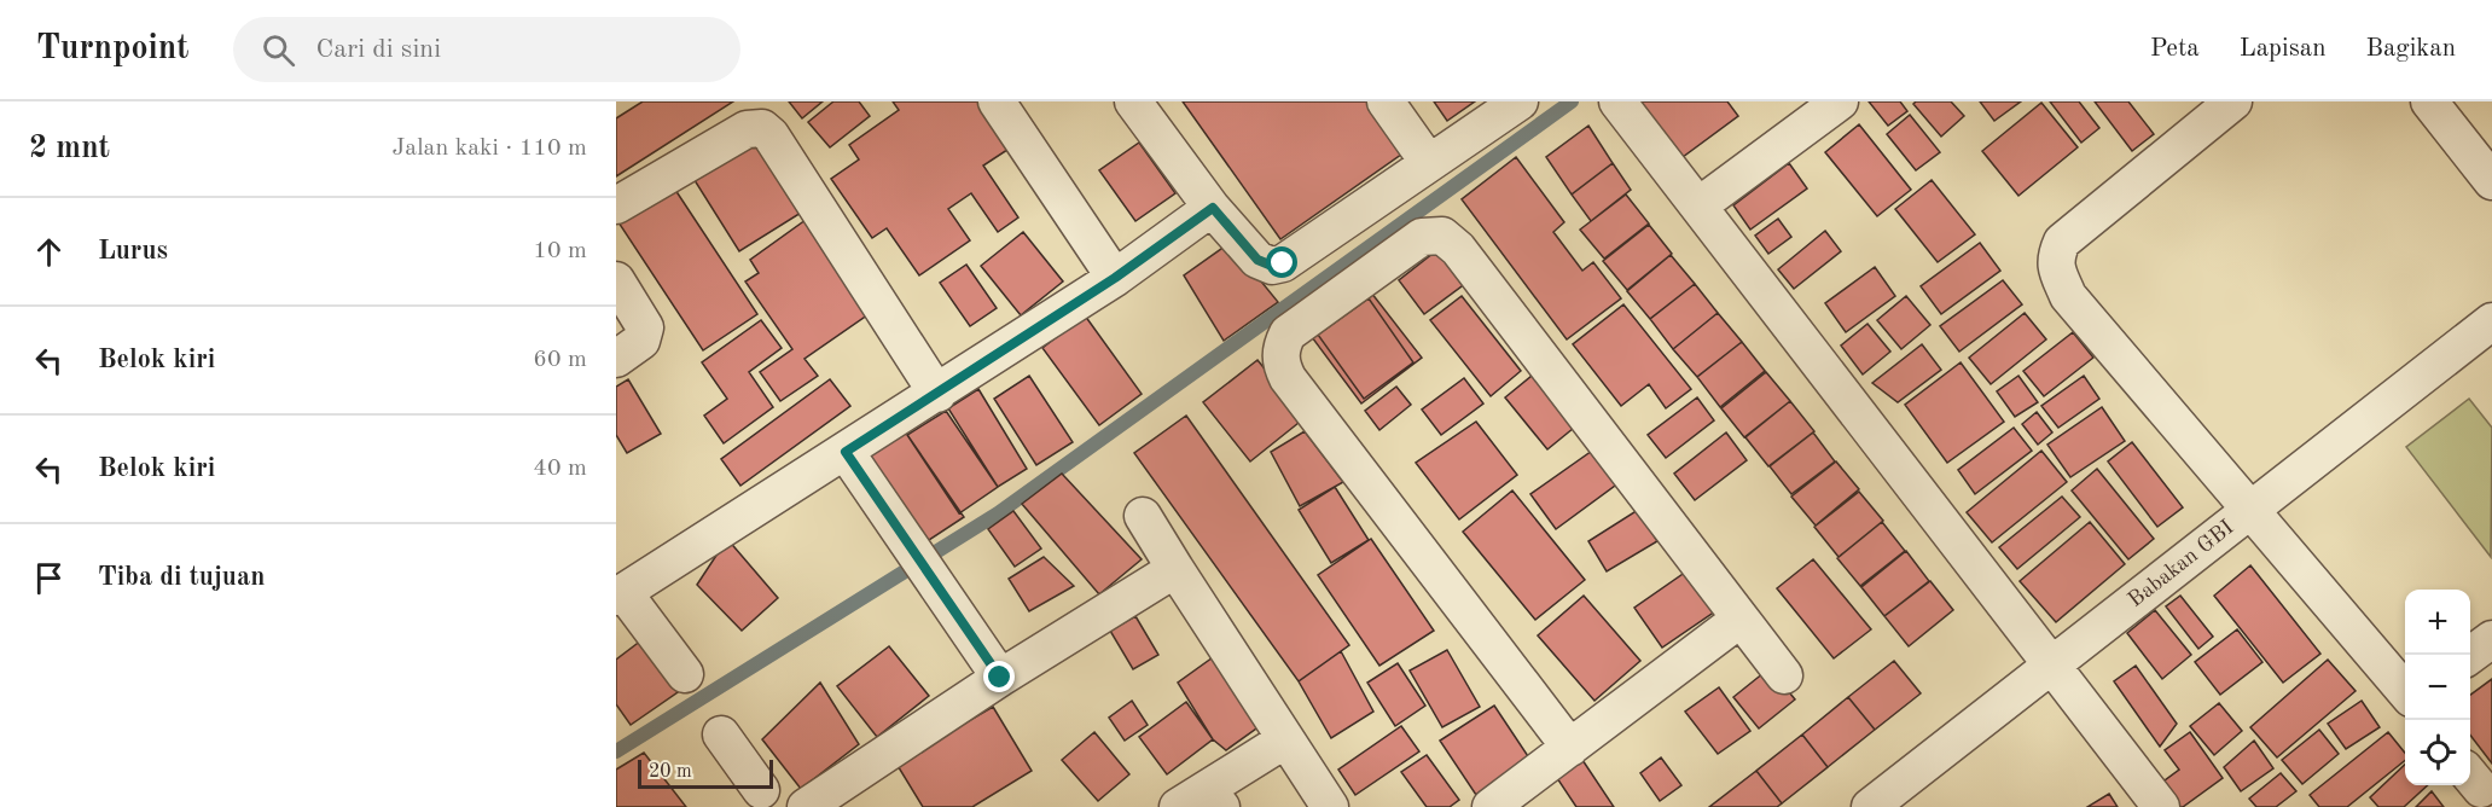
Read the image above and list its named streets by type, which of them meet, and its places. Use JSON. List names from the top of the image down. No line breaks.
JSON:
{"streets":{"street":["Babakan GBI"]},"scale_bar":"20 m","page":{"header":"Turnpoint","search":"Cari di sini","nav":["Peta","Lapisan","Bagikan"],"heading":["2 mnt","Jalan kaki · 110 m"],"list":[["Lurus","10 m"],["Belok kiri","60 m"],["Belok kiri","40 m"],"Tiba di tujuan"],"map_buttons":["+","−"],"scale":"20 m"}}
